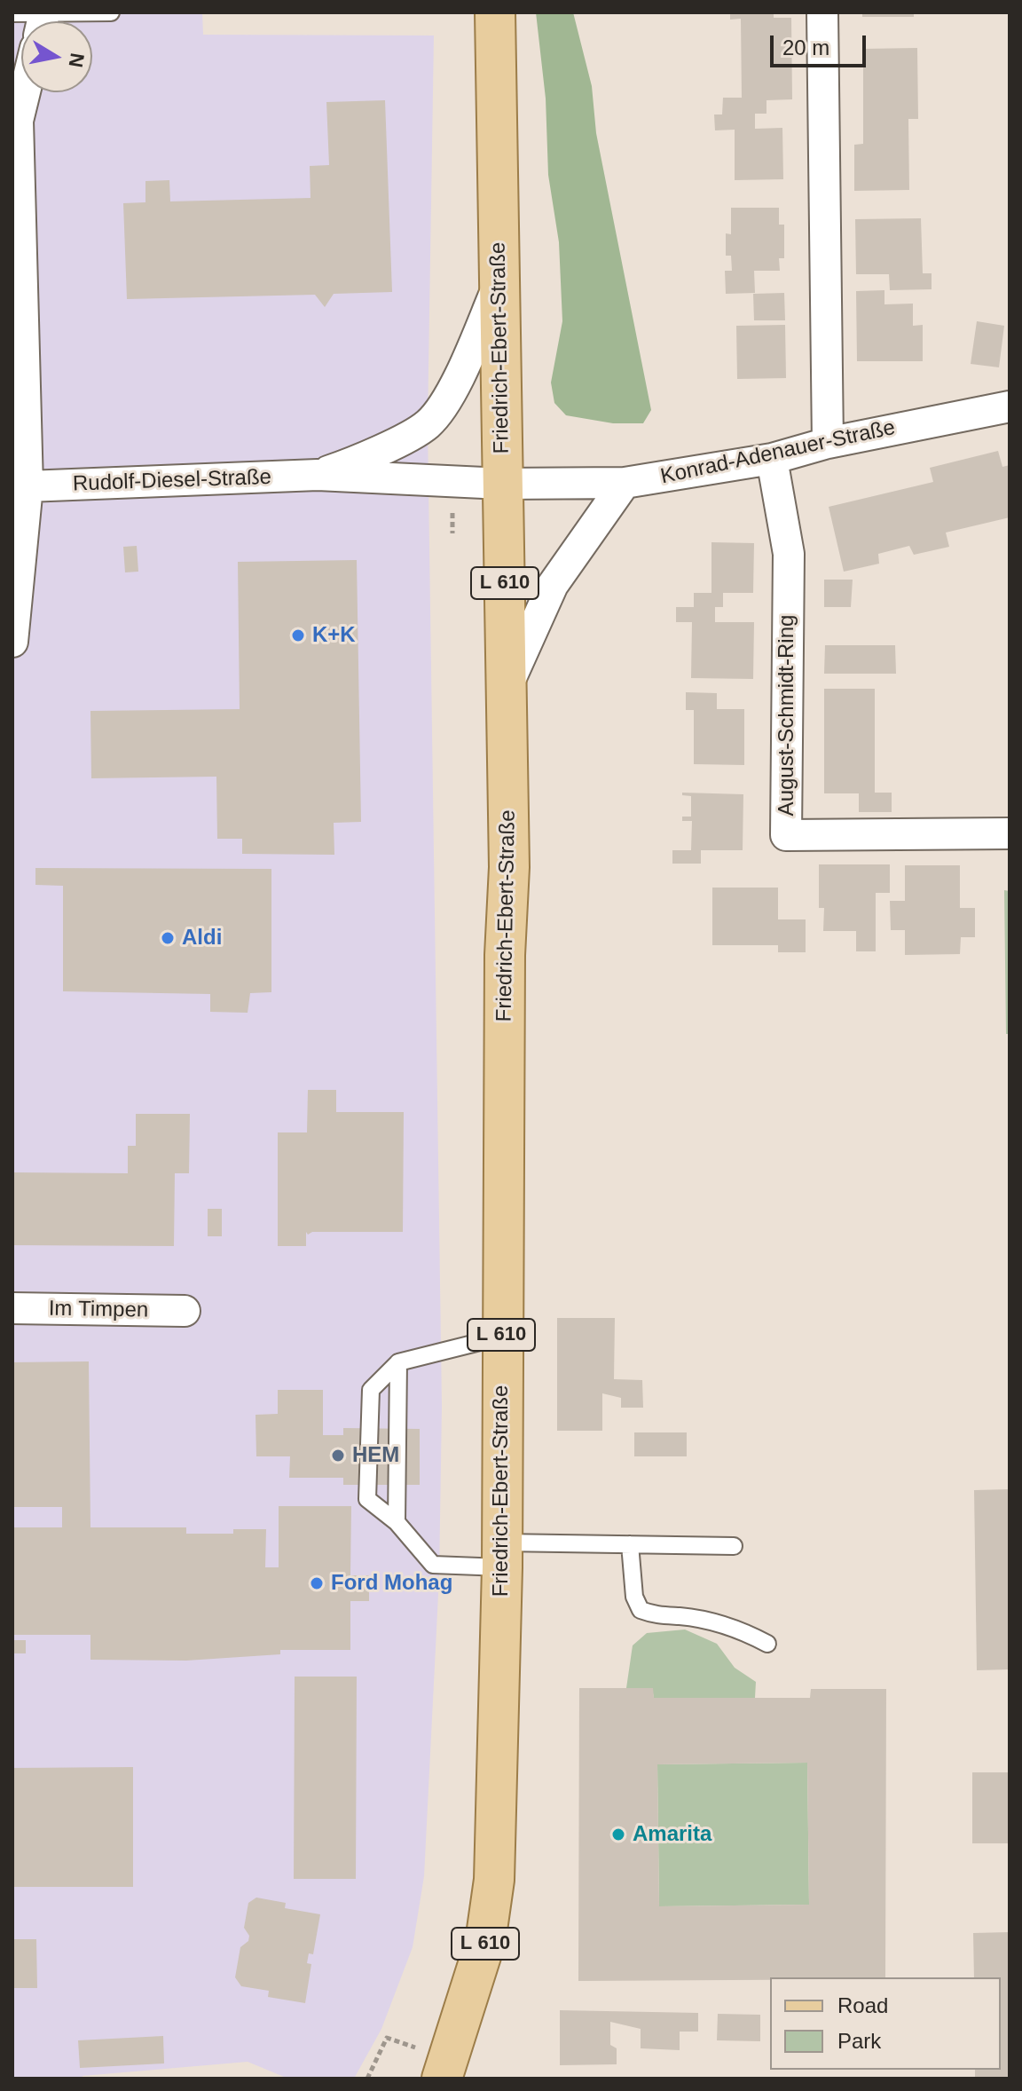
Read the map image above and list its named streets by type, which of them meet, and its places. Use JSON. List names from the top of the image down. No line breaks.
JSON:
{"streets":{"main road":["Friedrich-Ebert-Straße","L 610"],"street":["Konrad-Adenauer-Straße","Rudolf-Diesel-Straße","August-Schmidt-Ring","Im Timpen"]},"crossings":[["Friedrich-Ebert-Straße","Konrad-Adenauer-Straße"],["Friedrich-Ebert-Straße","Rudolf-Diesel-Straße"],["Konrad-Adenauer-Straße","Rudolf-Diesel-Straße"],["Konrad-Adenauer-Straße","August-Schmidt-Ring"]],"places":["K+K","Aldi","HEM","Ford Mohag","Amarita"],"legend":["Road","Park"],"scale_bar":"20 m","north":"right"}
